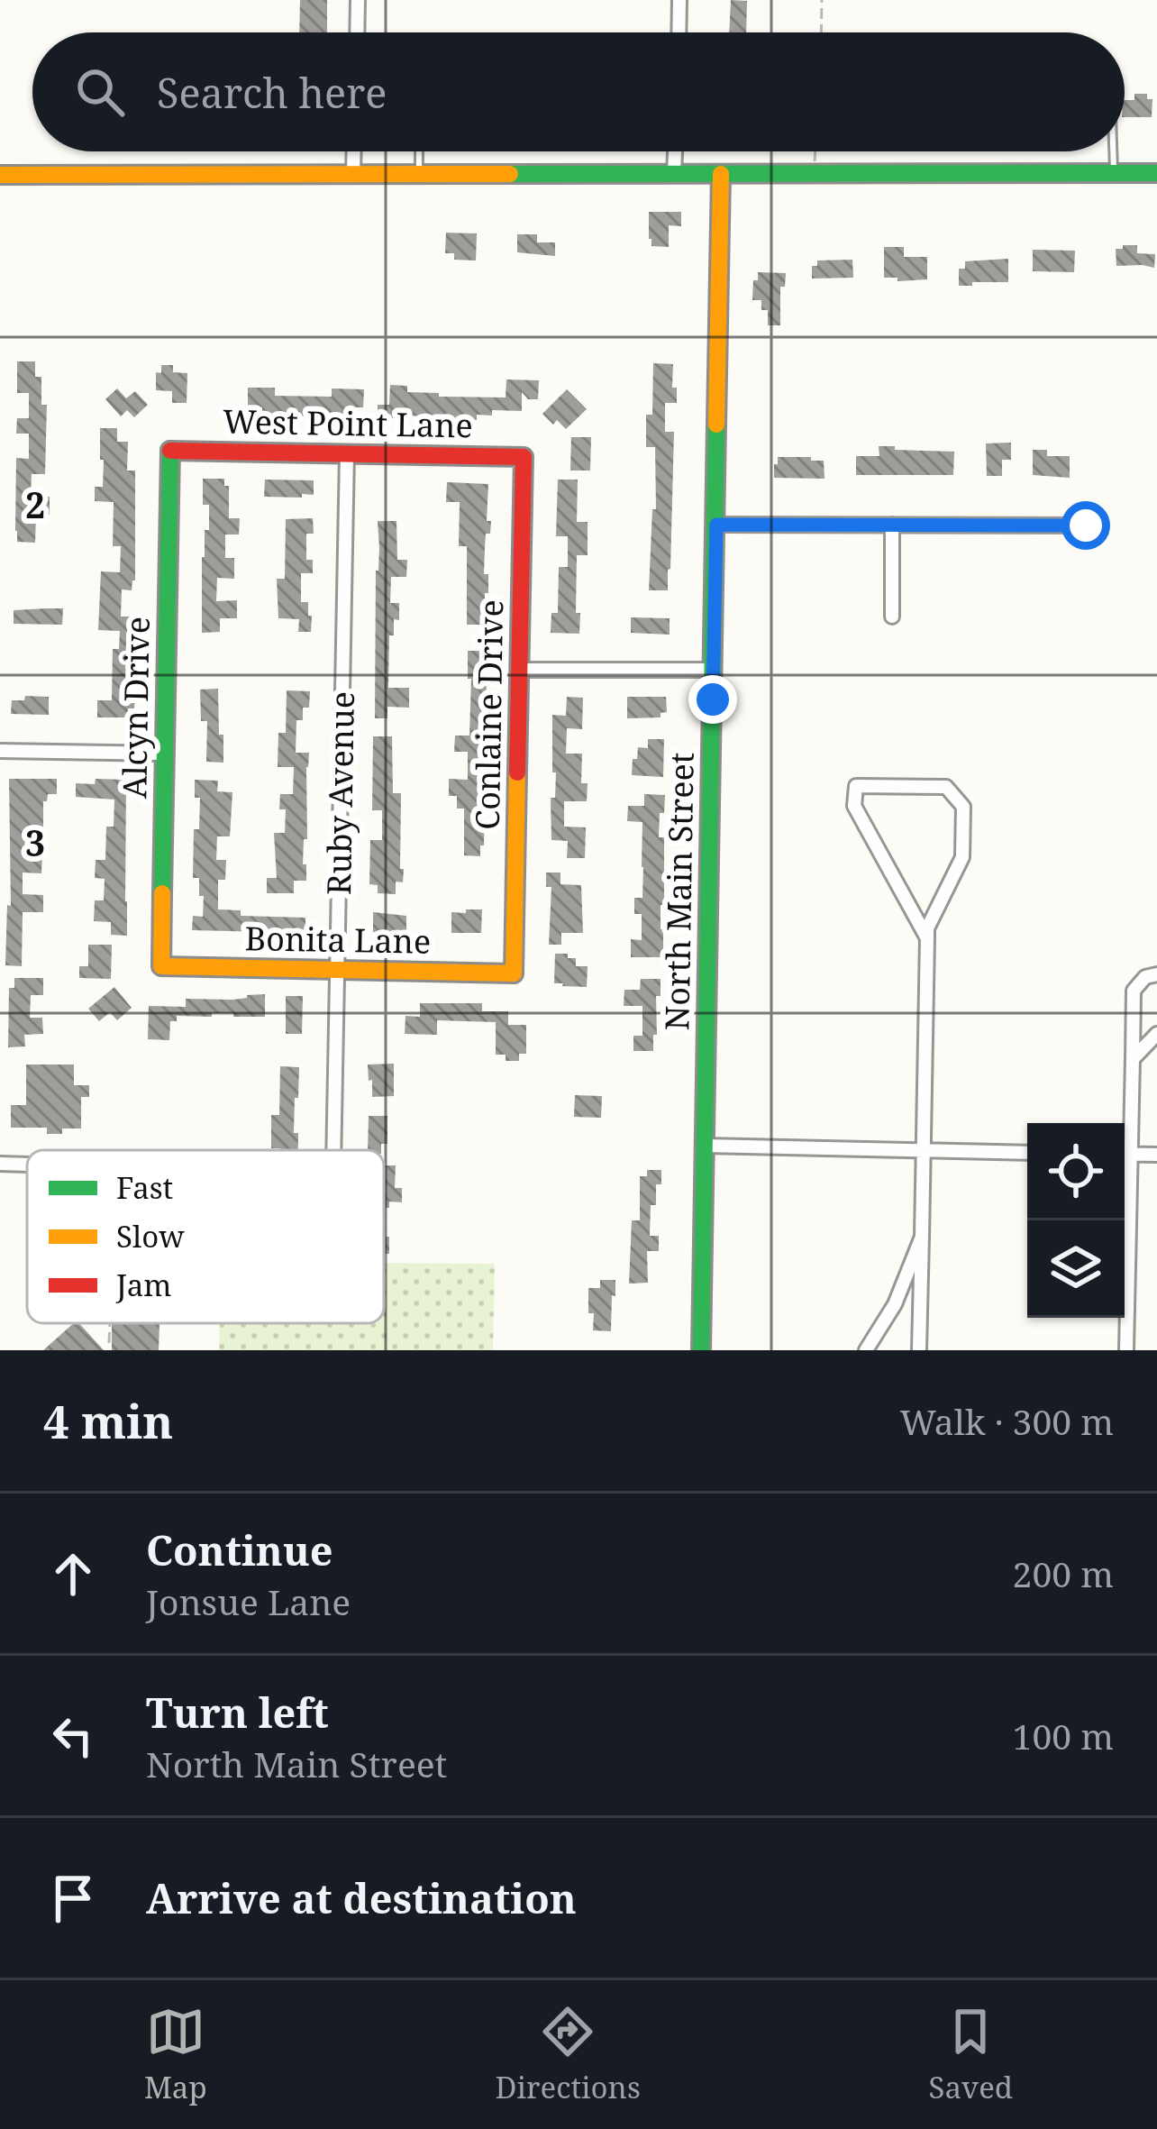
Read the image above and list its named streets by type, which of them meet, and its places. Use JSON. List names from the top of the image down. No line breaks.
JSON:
{"streets":{"street":["West Point Lane","Alcyn Drive","Conlaine Drive","Ruby Avenue","North Main Street","Bonita Lane"]},"crossings":[["West Point Lane","Alcyn Drive"],["West Point Lane","Conlaine Drive"],["West Point Lane","Ruby Avenue"],["Alcyn Drive","Bonita Lane"],["Conlaine Drive","Bonita Lane"],["Ruby Avenue","Bonita Lane"]],"legend":["Fast","Slow","Jam"],"page":{"search":"Search here","heading":["4 min","Walk · 300 m"],"list":[["Continue","Jonsue Lane","200 m"],["Turn left","North Main Street","100 m"],"Arrive at destination"],"nav":["Map","Directions","Saved"]},"grid":{"rows":["2","3"]}}
